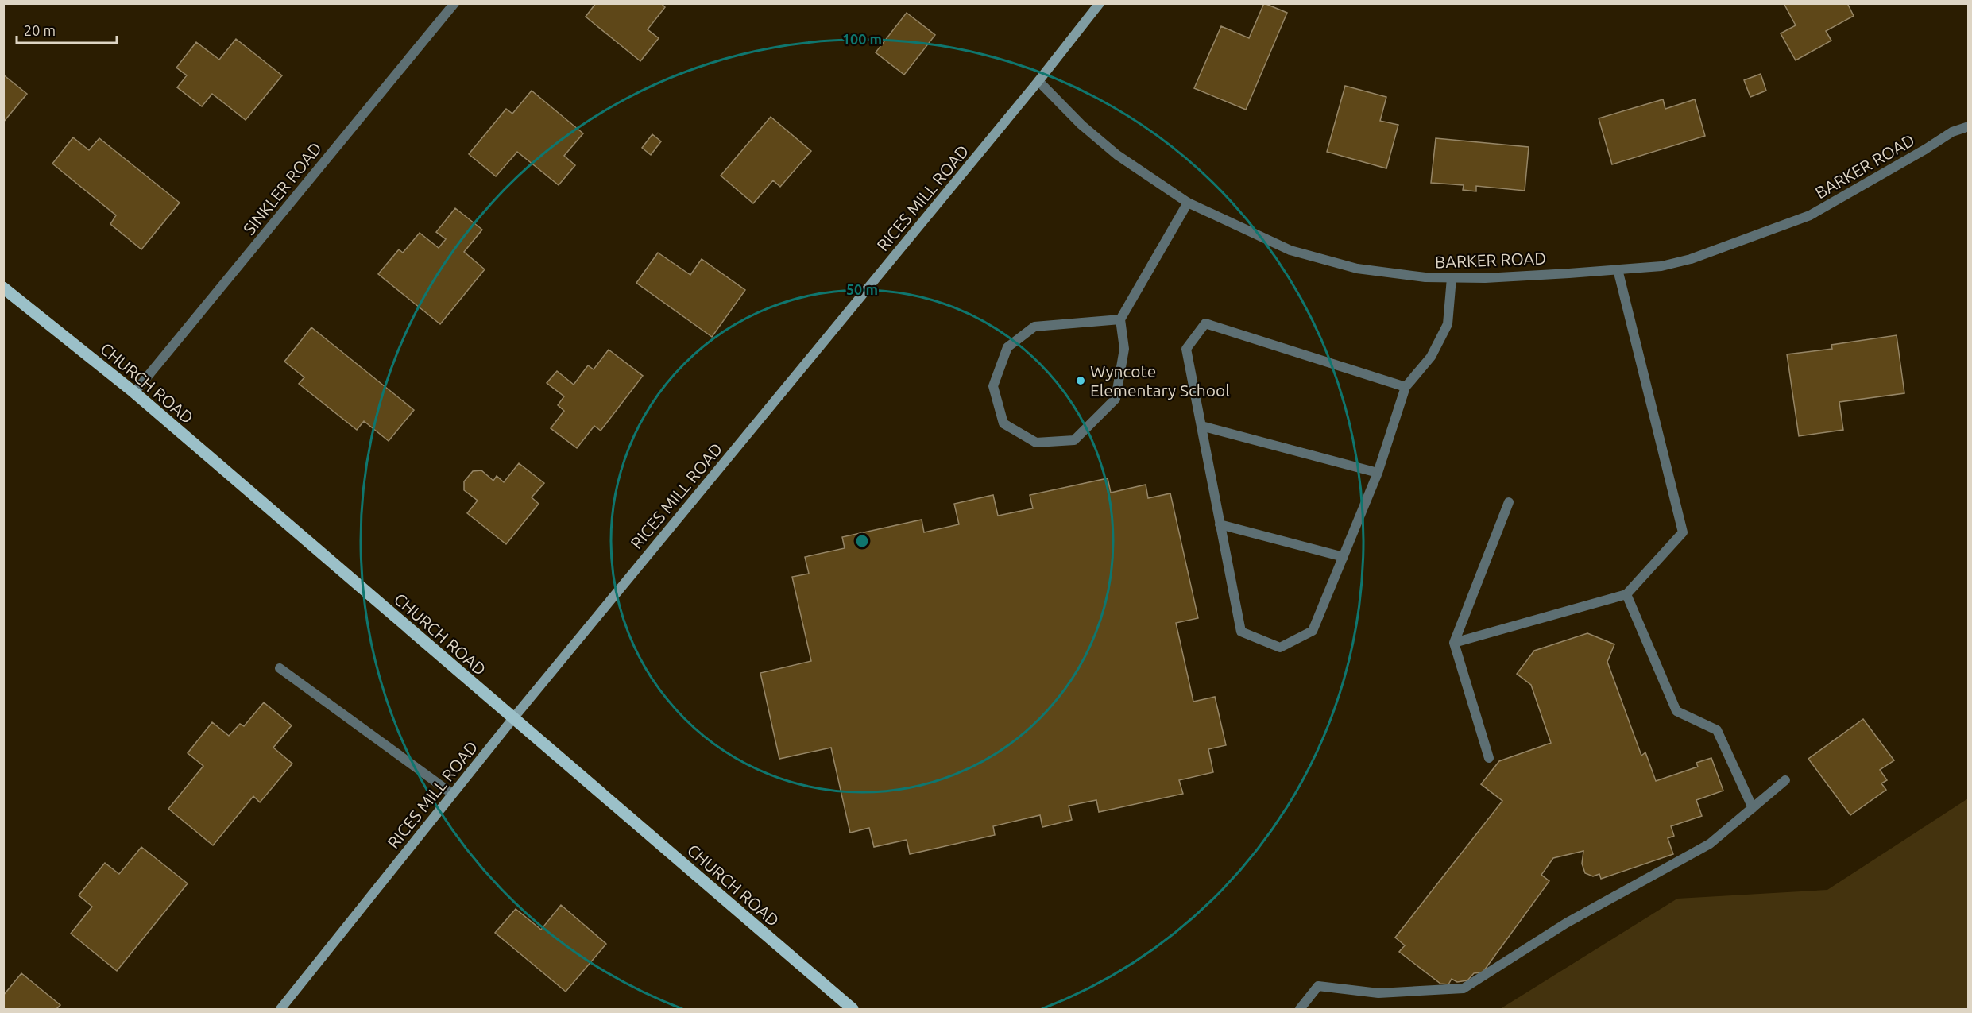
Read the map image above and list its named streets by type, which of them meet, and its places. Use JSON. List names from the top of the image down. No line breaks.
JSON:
{"streets":{"main road":["CHURCH ROAD"],"street":["BARKER ROAD","SINKLER ROAD","RICES MILL ROAD"]},"crossings":[["BARKER ROAD","RICES MILL ROAD"],["SINKLER ROAD","CHURCH ROAD"],["RICES MILL ROAD","CHURCH ROAD"]],"places":["Wyncote Elementary School"],"scale_bar":"20 m","rings":["100 m","50 m"]}
